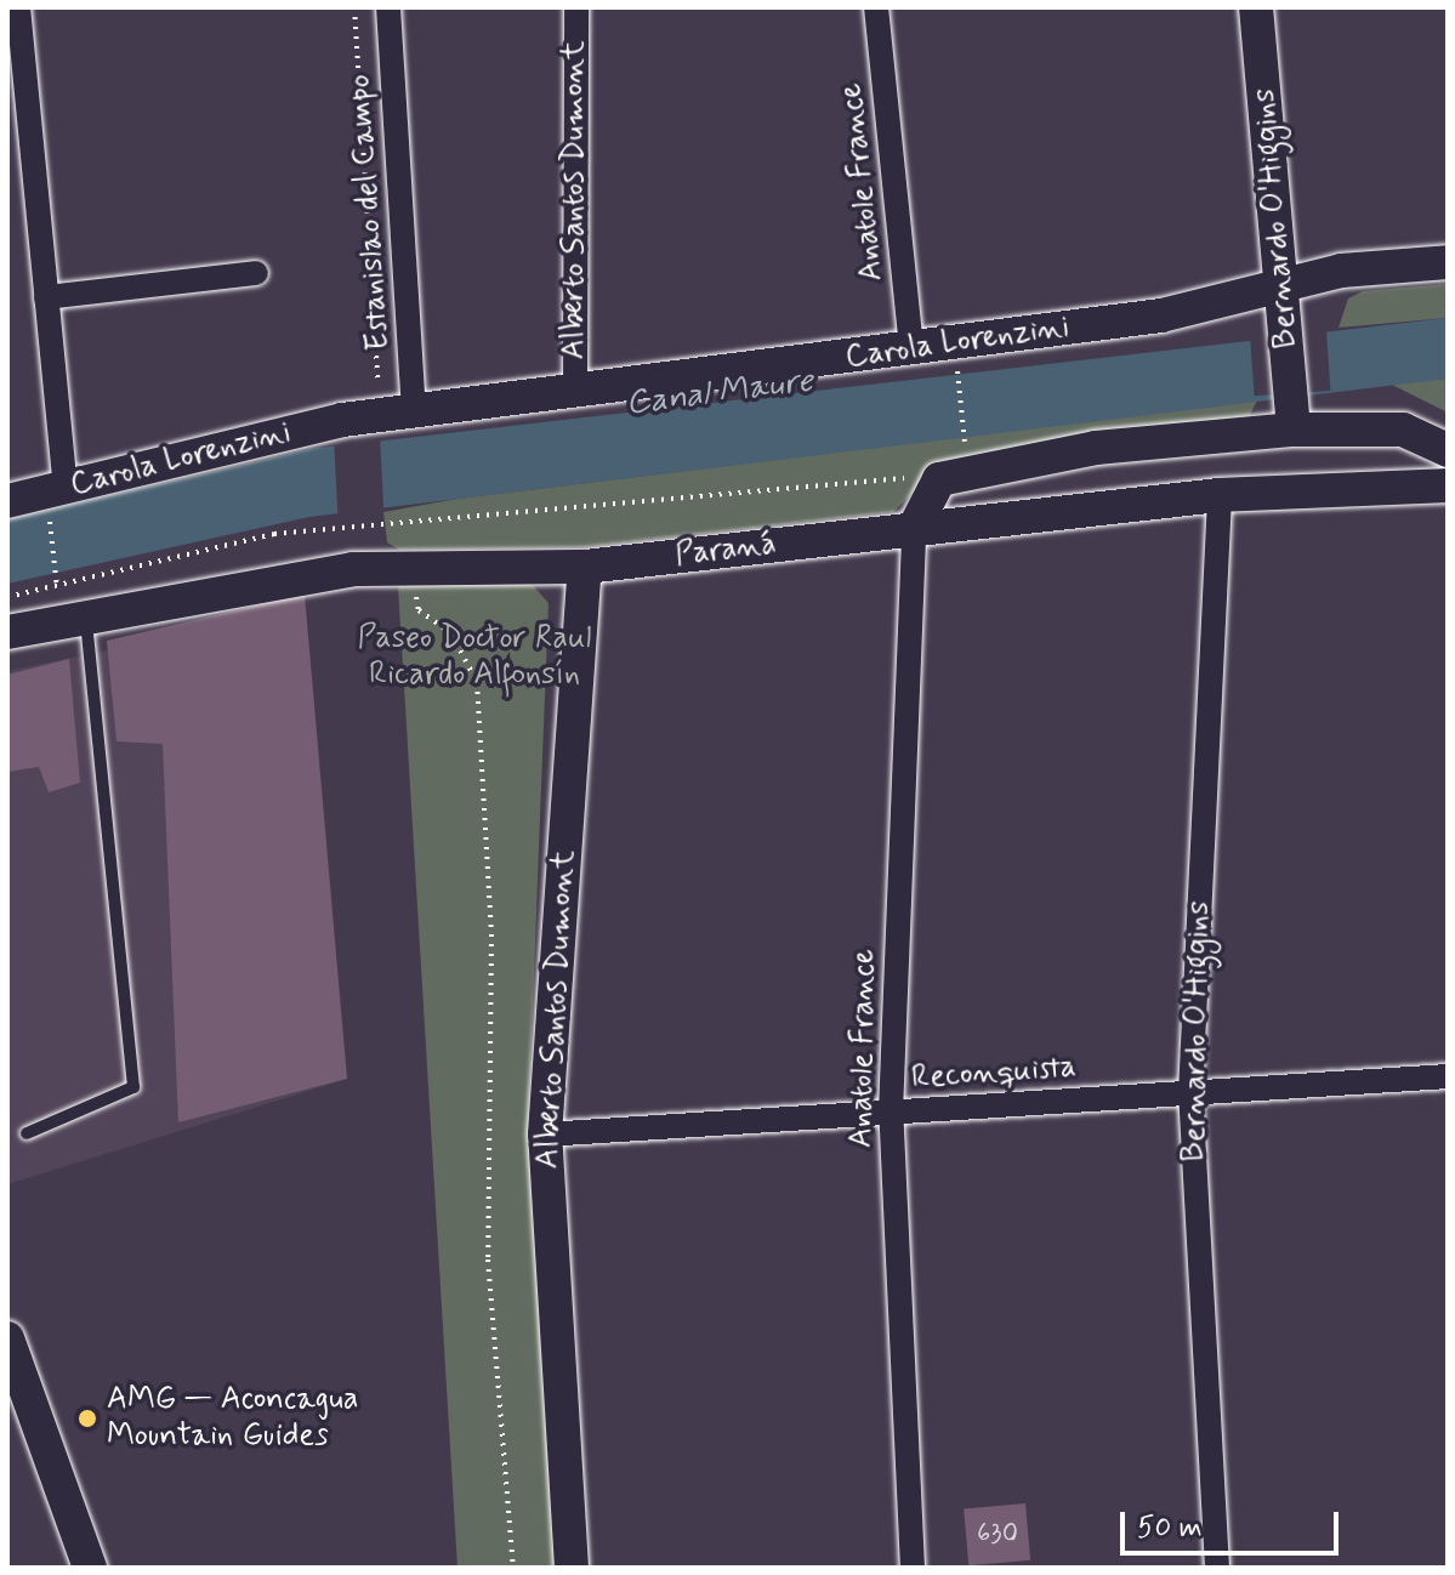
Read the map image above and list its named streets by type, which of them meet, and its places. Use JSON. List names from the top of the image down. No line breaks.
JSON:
{"streets":{"street":["Anatole France","Alberto Santos Dumont","Estanislao del Campo","Bernardo O'Higgins","Carola Lorenzini","Paraná","Reconquista"]},"crossings":[["Anatole France","Carola Lorenzini"],["Anatole France","Paraná"],["Anatole France","Reconquista"],["Alberto Santos Dumont","Carola Lorenzini"],["Alberto Santos Dumont","Paraná"],["Alberto Santos Dumont","Reconquista"],["Estanislao del Campo","Carola Lorenzini"],["Bernardo O'Higgins","Carola Lorenzini"],["Bernardo O'Higgins","Paraná"],["Bernardo O'Higgins","Reconquista"]],"water":["Canal Maure"],"parks":["Paseo Doctor Raul Ricardo Alfonsín"],"places":["AMG — Aconcagua Mountain Guides"],"house_numbers":["630"],"scale_bar":"50 m"}
